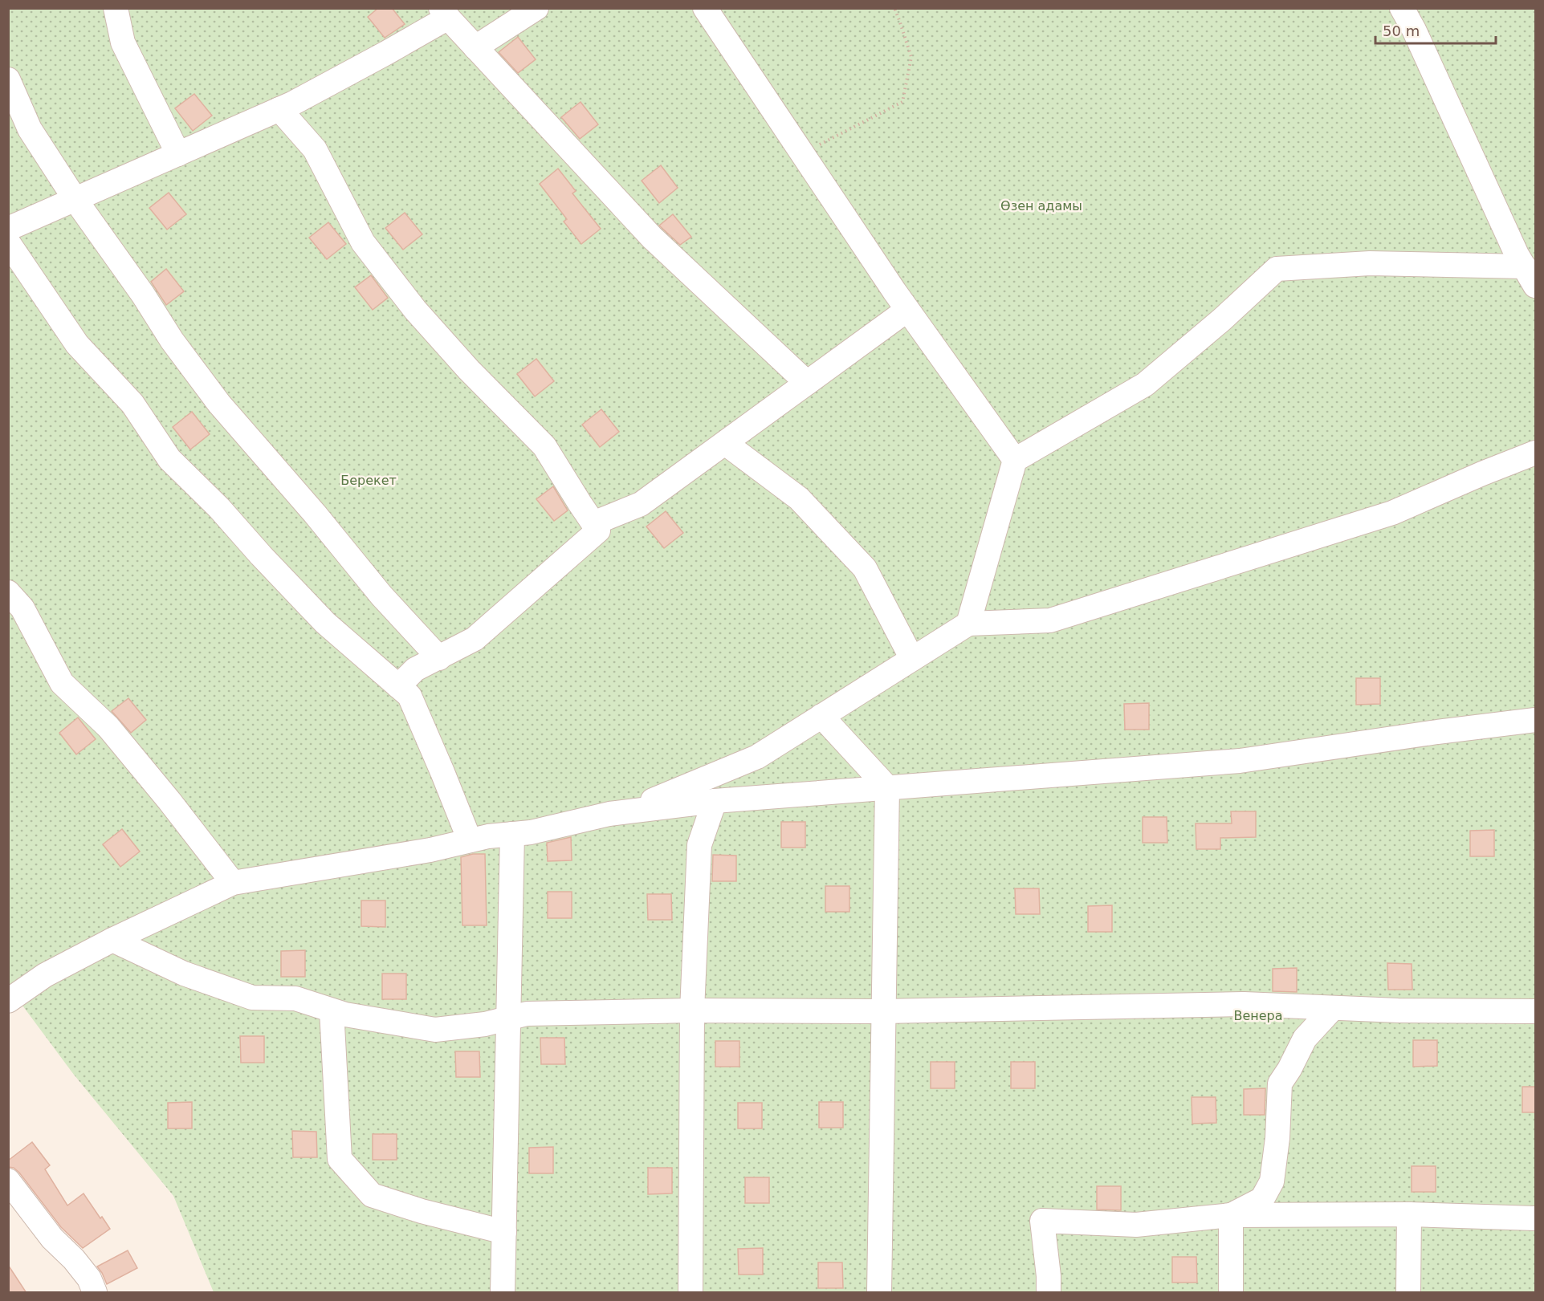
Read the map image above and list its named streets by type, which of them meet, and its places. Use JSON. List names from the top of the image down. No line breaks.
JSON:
{"parks":["Өзен адамы","Берекет","Венера"],"scale_bar":"50 m"}
